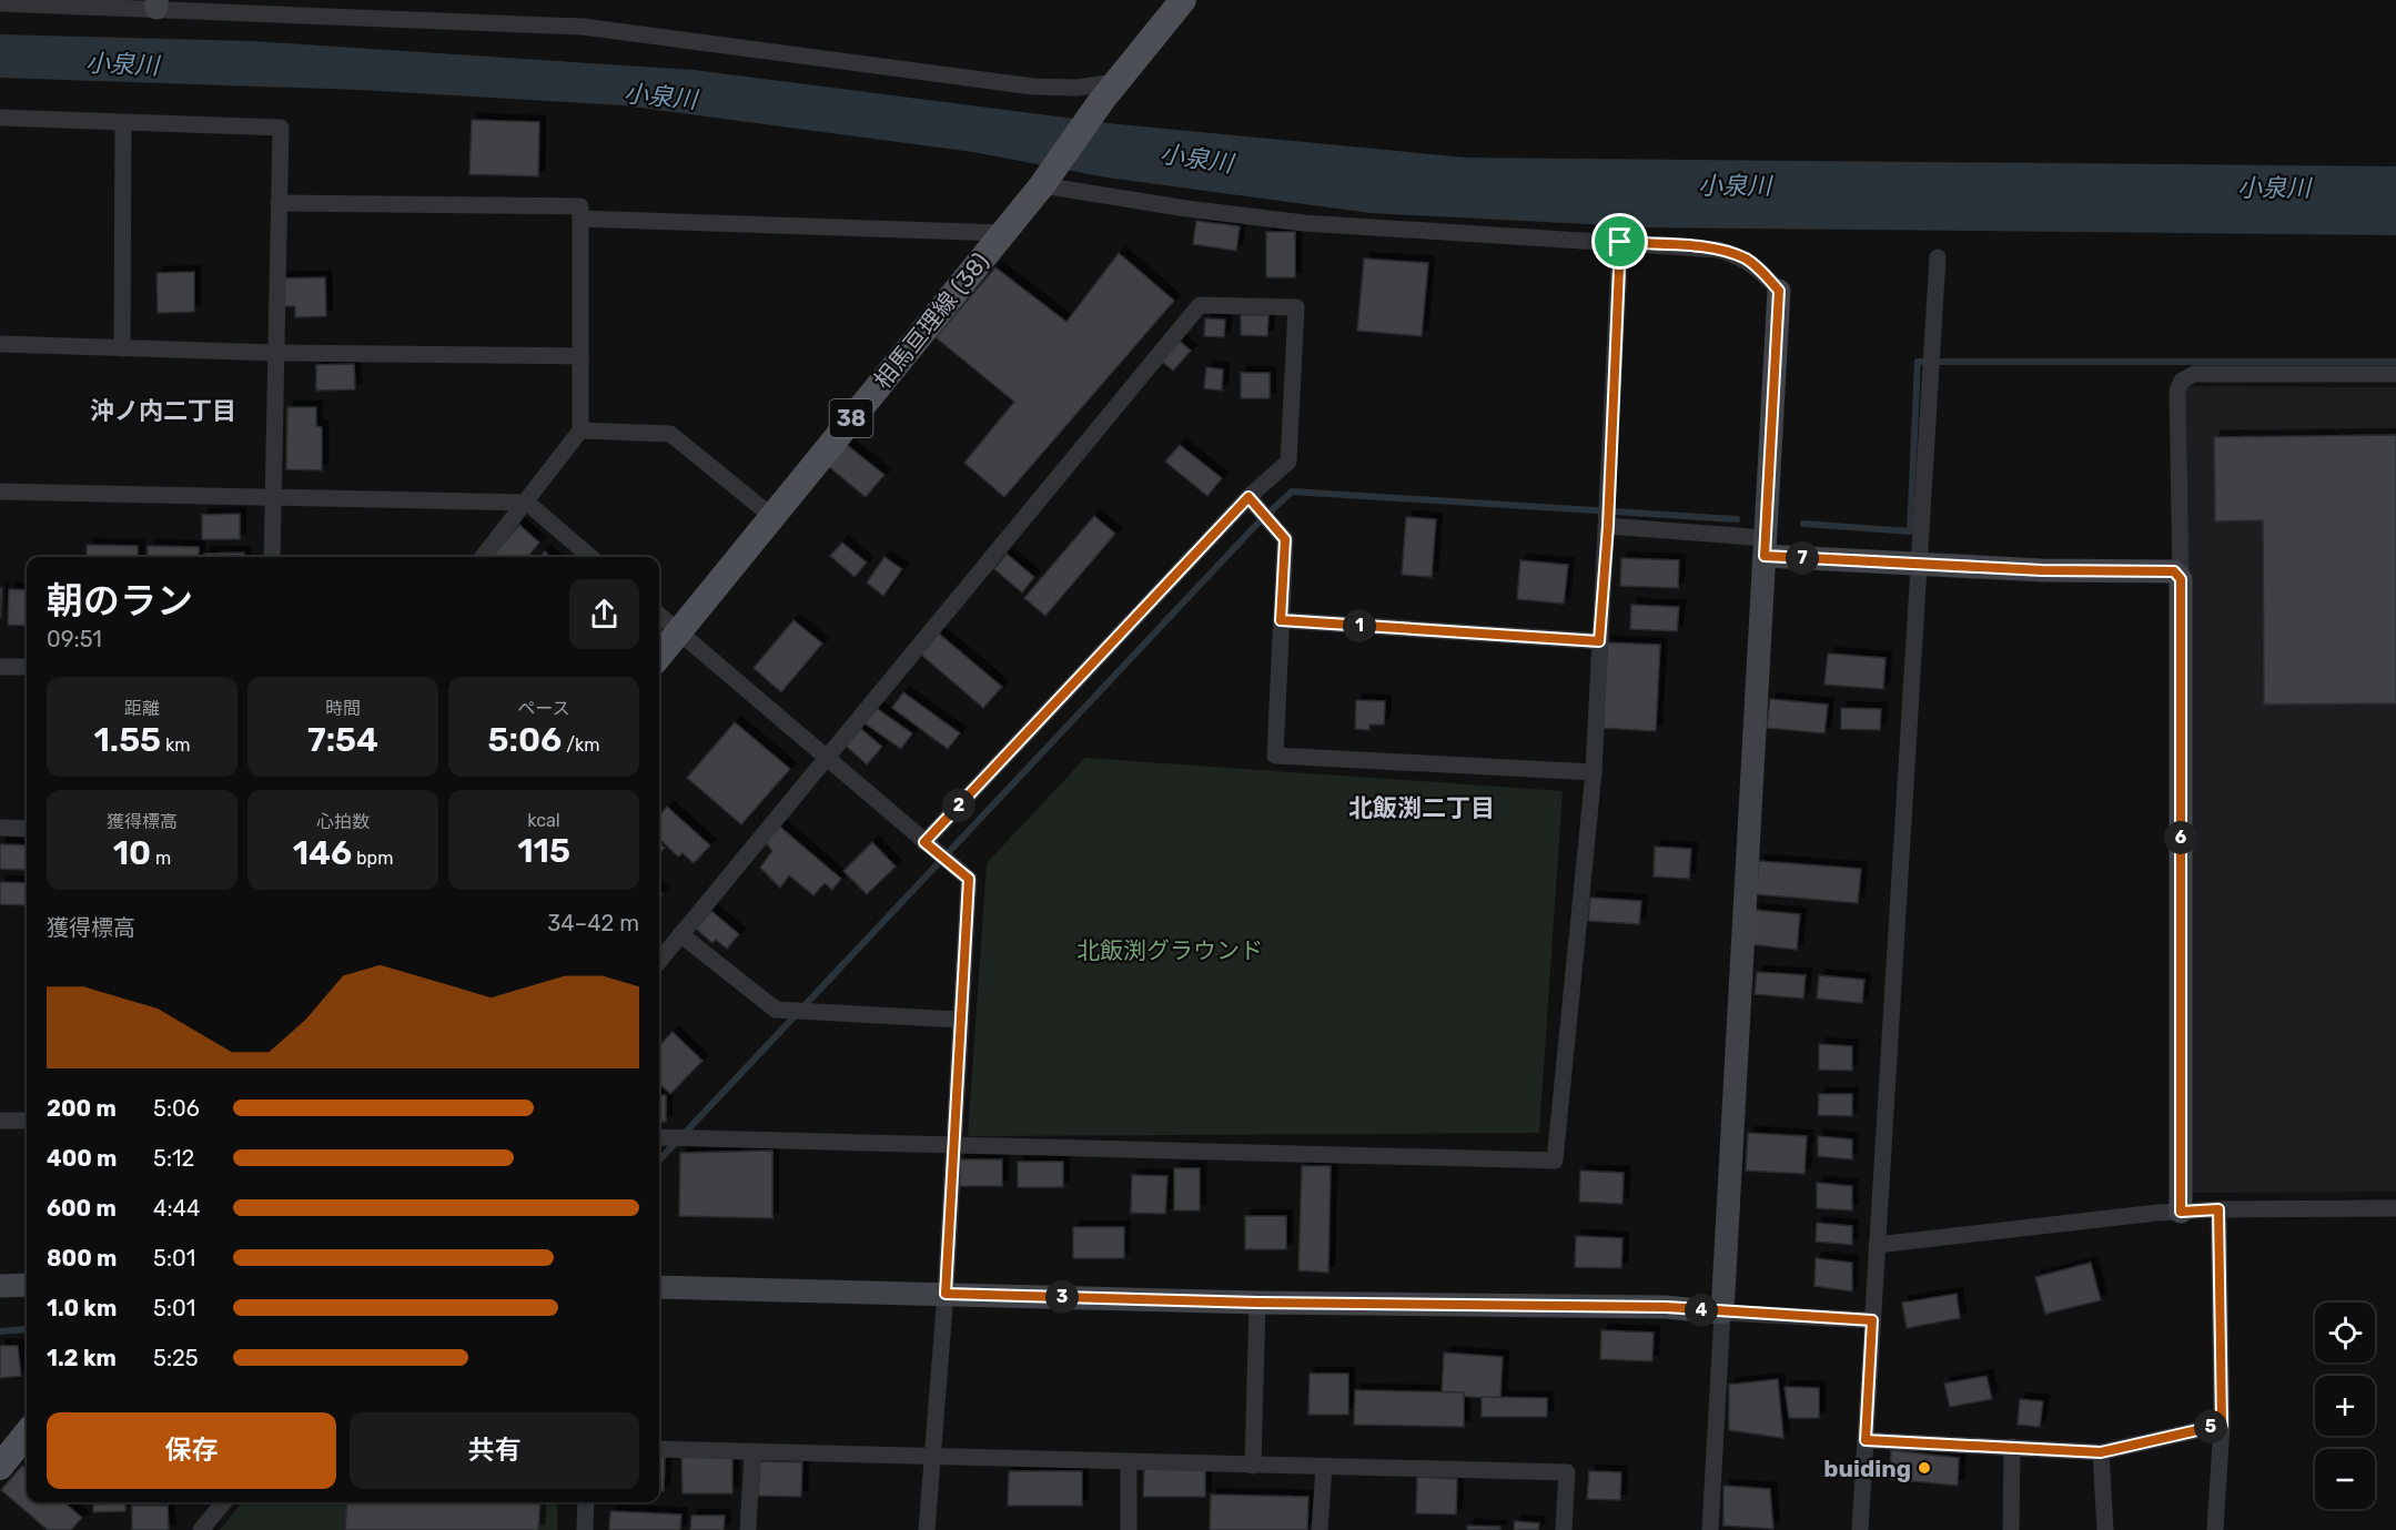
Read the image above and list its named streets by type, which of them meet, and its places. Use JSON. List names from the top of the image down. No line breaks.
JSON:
{"streets":{"main road":["相馬亘理線 (38)","38"]},"crossings":[["相馬亘理線 (38)","38"]],"districts":["沖ノ内二丁目","北飯渕二丁目"],"water":["小泉川"],"parks":["北飯渕グラウンド"],"places":["buiding"],"page":{"pins":["7","1","2","6","3","4","5"],"heading":["朝のラン","09:51"],"stats":[["距離","1.55 km"],["時間","7:54"],["ペース","5:06 /km"],["獲得標高","10 m"],["心拍数","146 bpm"],["kcal","115"]],"chart":["獲得標高","34–42 m"],"list":[{"name":"200 m","note":"5:06"},{"name":"400 m","note":"5:12"},{"name":"600 m","note":"4:44"},{"name":"800 m","note":"5:01"},{"name":"1.0 km","note":"5:01"},{"name":"1.2 km","note":"5:25"}],"map_buttons":["+","−"],"buttons":["保存","共有"]}}
